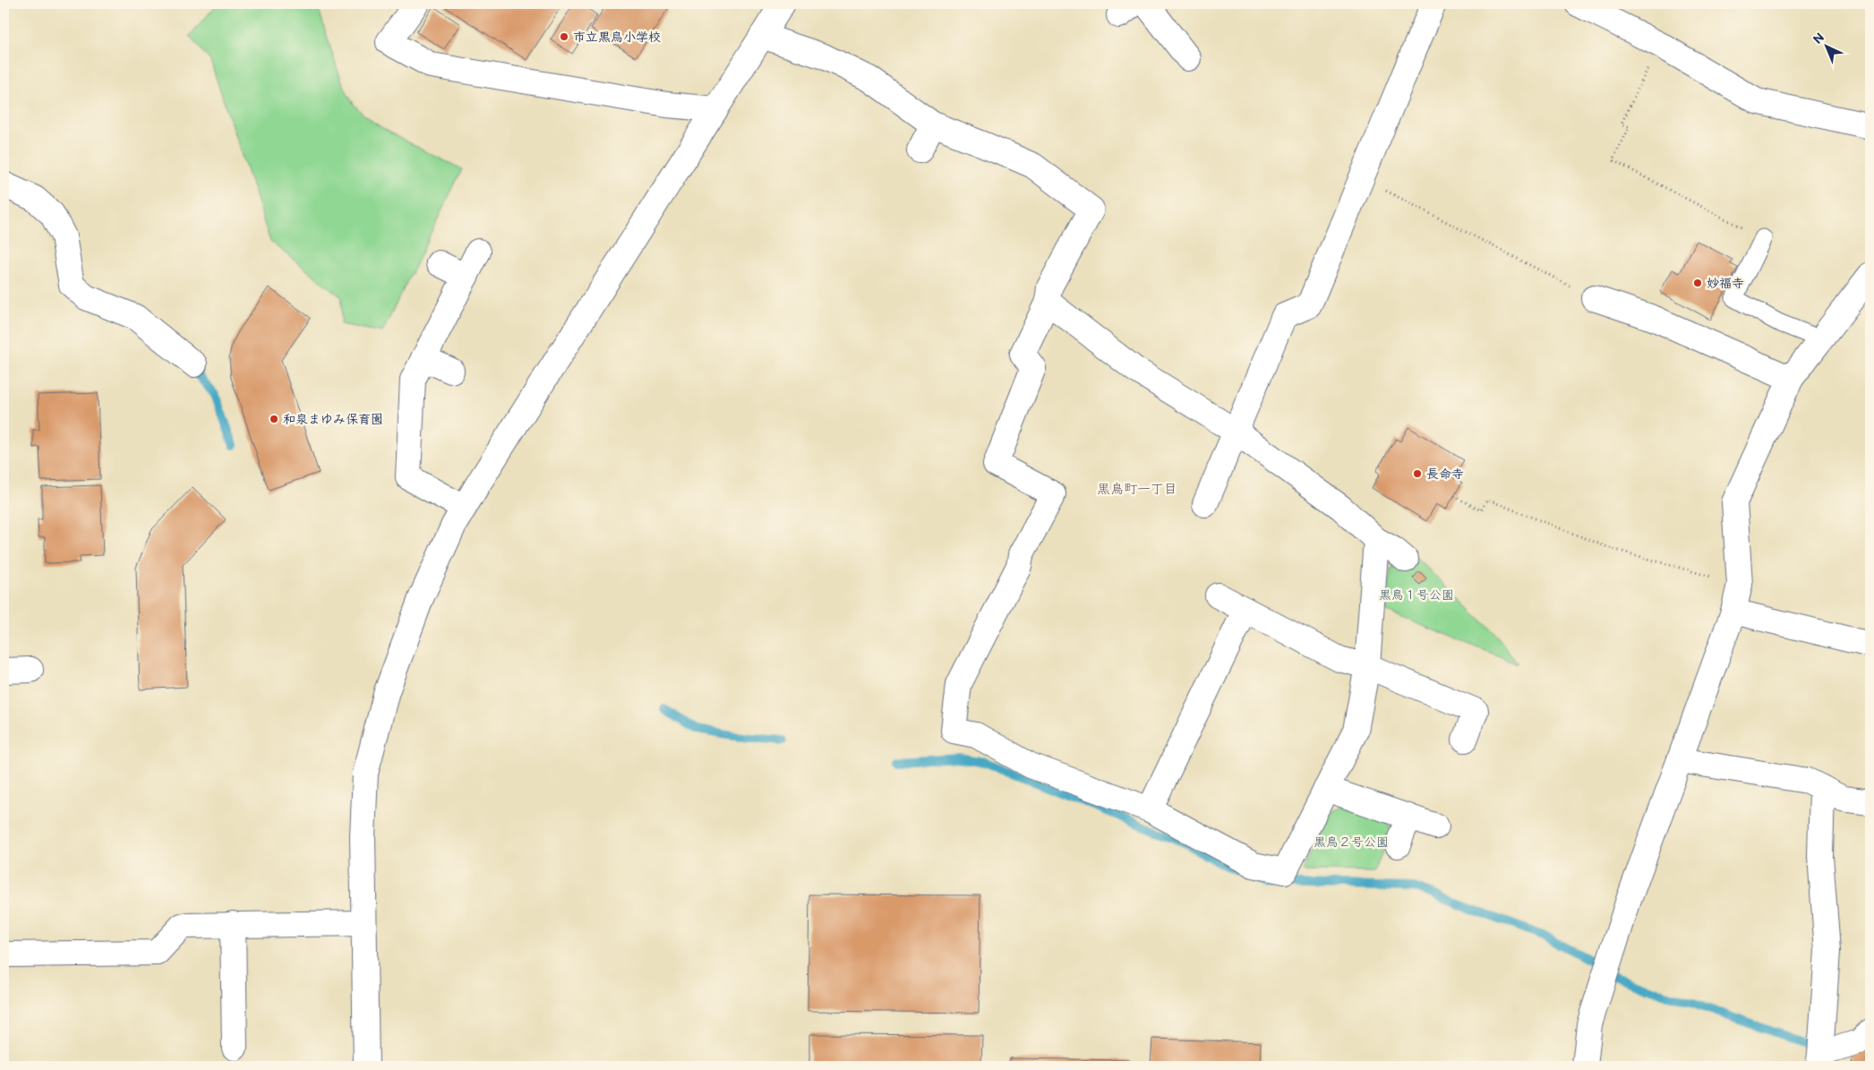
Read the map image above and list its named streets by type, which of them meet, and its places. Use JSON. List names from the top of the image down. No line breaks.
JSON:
{"districts":["黒鳥町一丁目"],"parks":["黒鳥１号公園","黒鳥２号公園"],"places":["市立黒鳥小学校","妙福寺","和泉まゆみ保育園","長命寺"],"north":"top left"}
